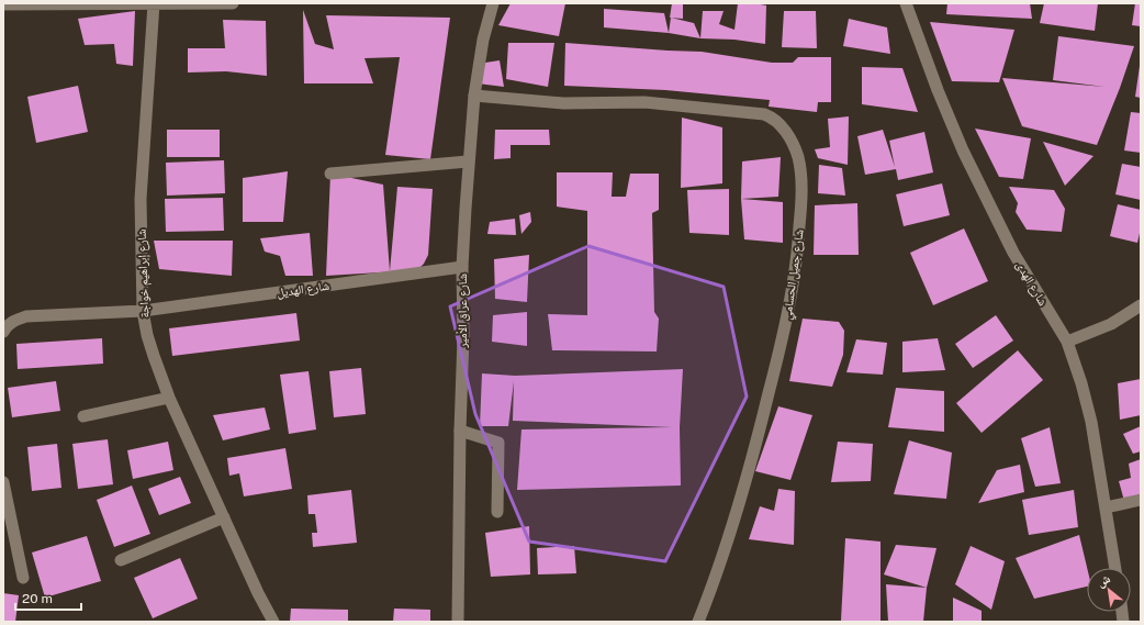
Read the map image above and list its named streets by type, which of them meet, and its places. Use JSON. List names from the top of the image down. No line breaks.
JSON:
{"streets":{"street":["شارع إبراهيم خواجة","شارع جميل الحسامي","شارع الهدى","شارع الهديل","شارع عراق الأمير"]},"crossings":[["شارع إبراهيم خواجة","شارع الهديل"],["شارع جميل الحسامي","شارع عراق الأمير"],["شارع الهديل","شارع عراق الأمير"]],"scale_bar":"20 m","north":"top left"}
